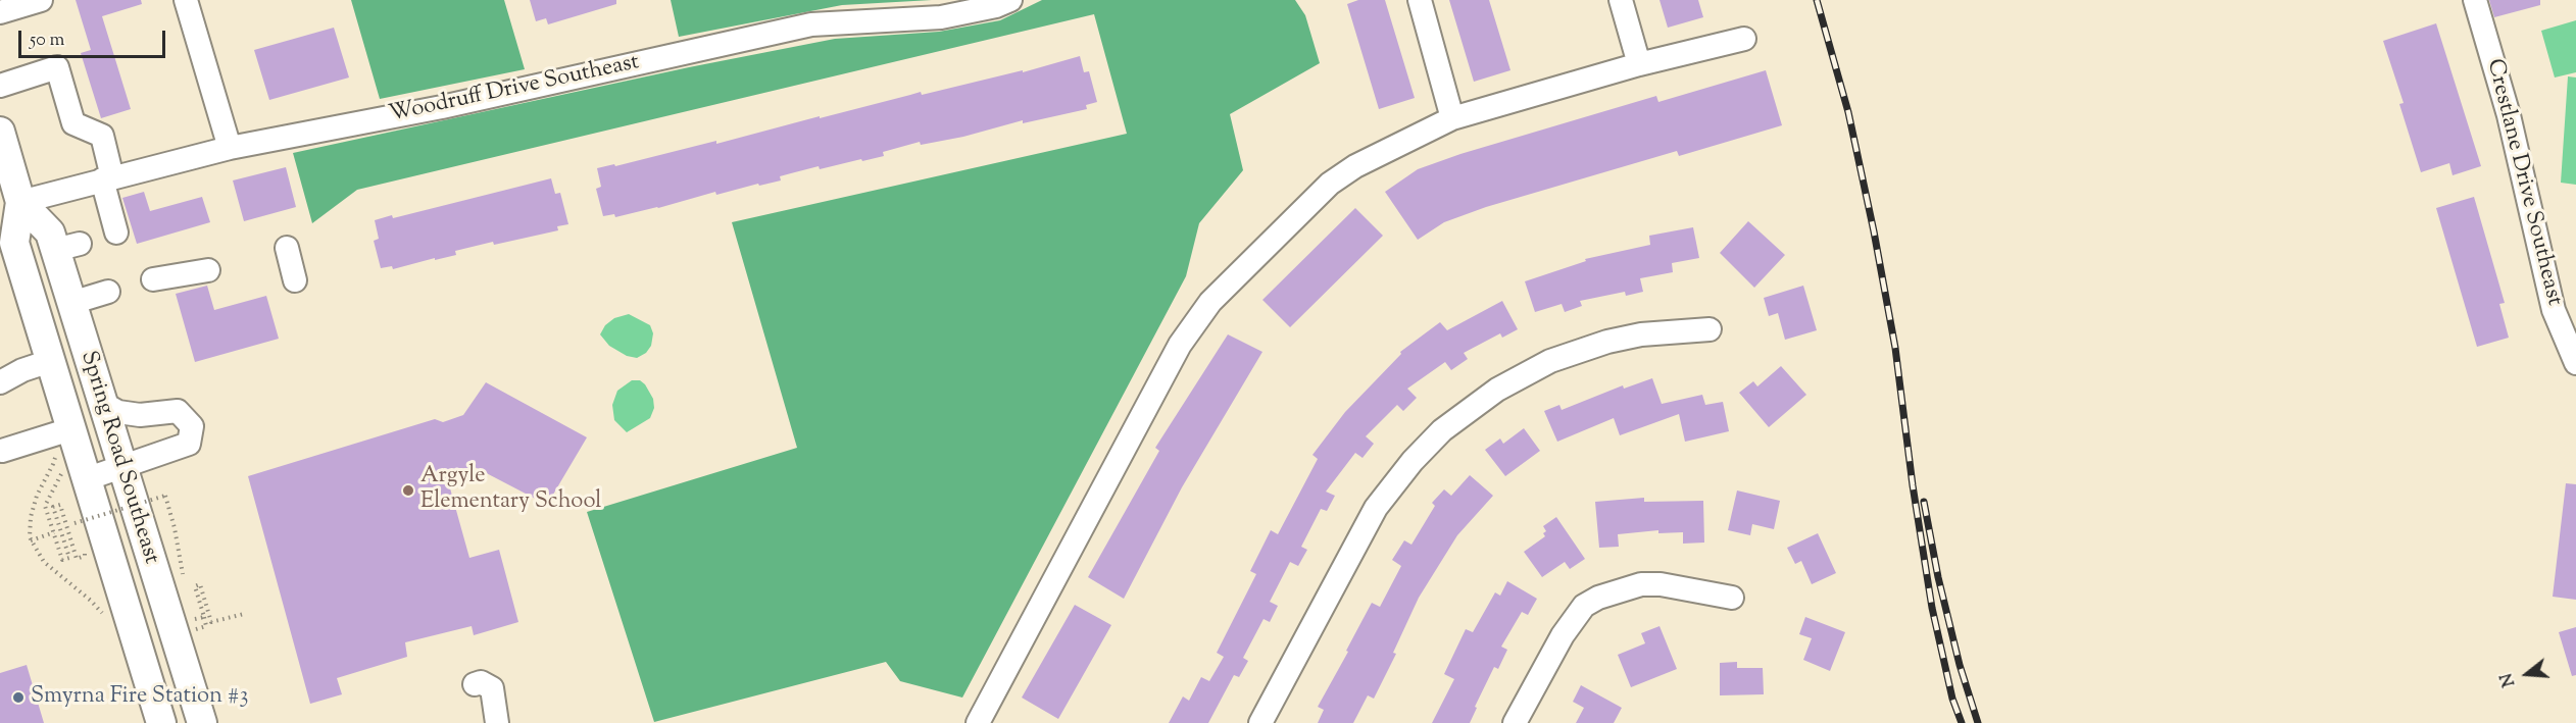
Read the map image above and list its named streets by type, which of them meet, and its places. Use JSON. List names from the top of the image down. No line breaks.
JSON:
{"streets":{"main road":["Spring Road Southeast"],"street":["Woodruff Drive Southeast","Crestlane Drive Southeast"]},"crossings":[["Woodruff Drive Southeast","Spring Road Southeast"]],"places":["Argyle Elementary School","Smyrna Fire Station #3"],"scale_bar":"50 m","north":"left"}
